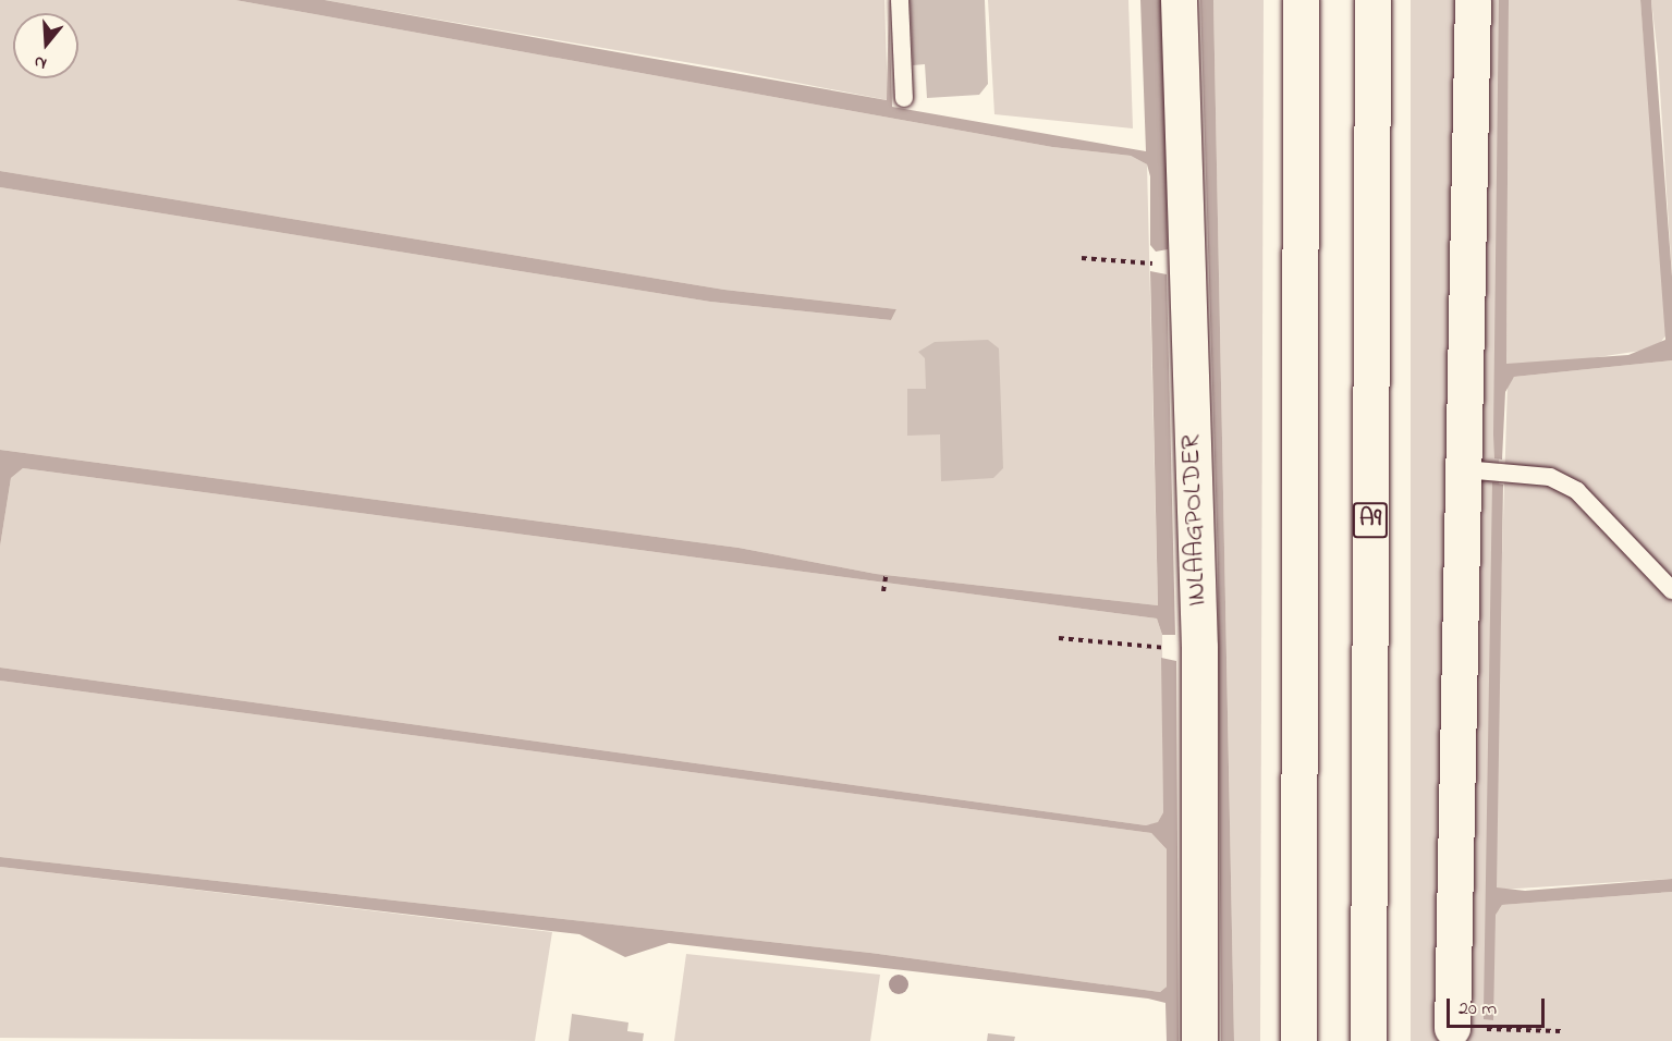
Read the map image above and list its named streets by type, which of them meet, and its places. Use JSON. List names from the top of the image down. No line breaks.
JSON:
{"streets":{"main road":["INLAAGPOLDER","A9"]},"scale_bar":"20 m","north":"bottom"}
